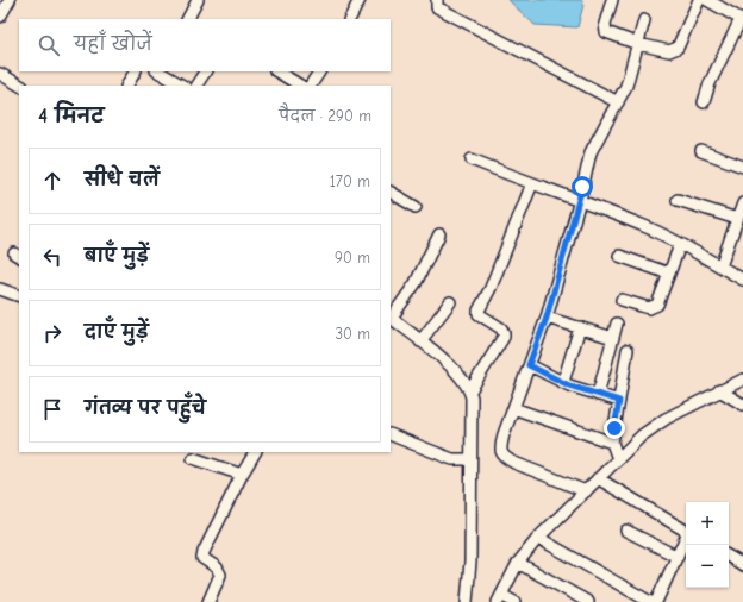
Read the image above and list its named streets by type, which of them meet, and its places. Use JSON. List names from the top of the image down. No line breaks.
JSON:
{"page":{"search":"यहाँ खोजें","heading":["4 मिनट","पैदल · 290 m"],"list":[["सीधे चलें","170 m"],["बाएँ मुड़ें","90 m"],["दाएँ मुड़ें","30 m"],"गंतव्य पर पहुँचे"],"map_buttons":["+","−"]}}
